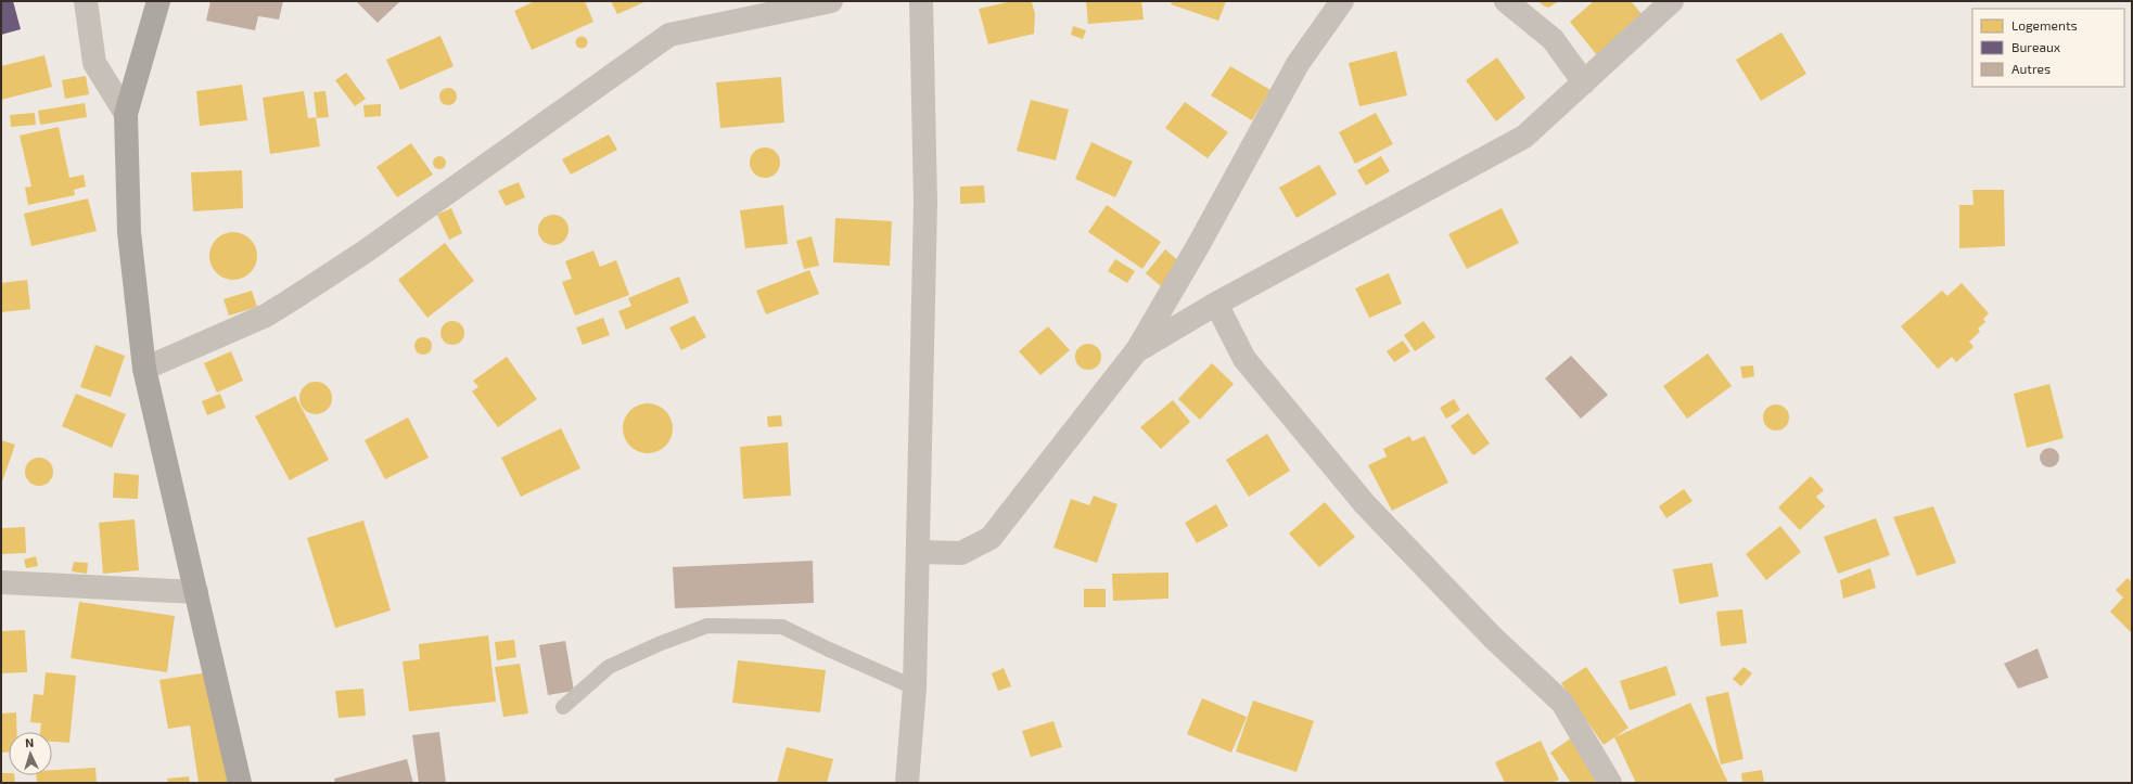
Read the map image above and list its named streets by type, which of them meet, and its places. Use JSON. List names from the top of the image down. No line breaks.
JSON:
{"legend":["Logements","Bureaux","Autres"],"north":"top"}
